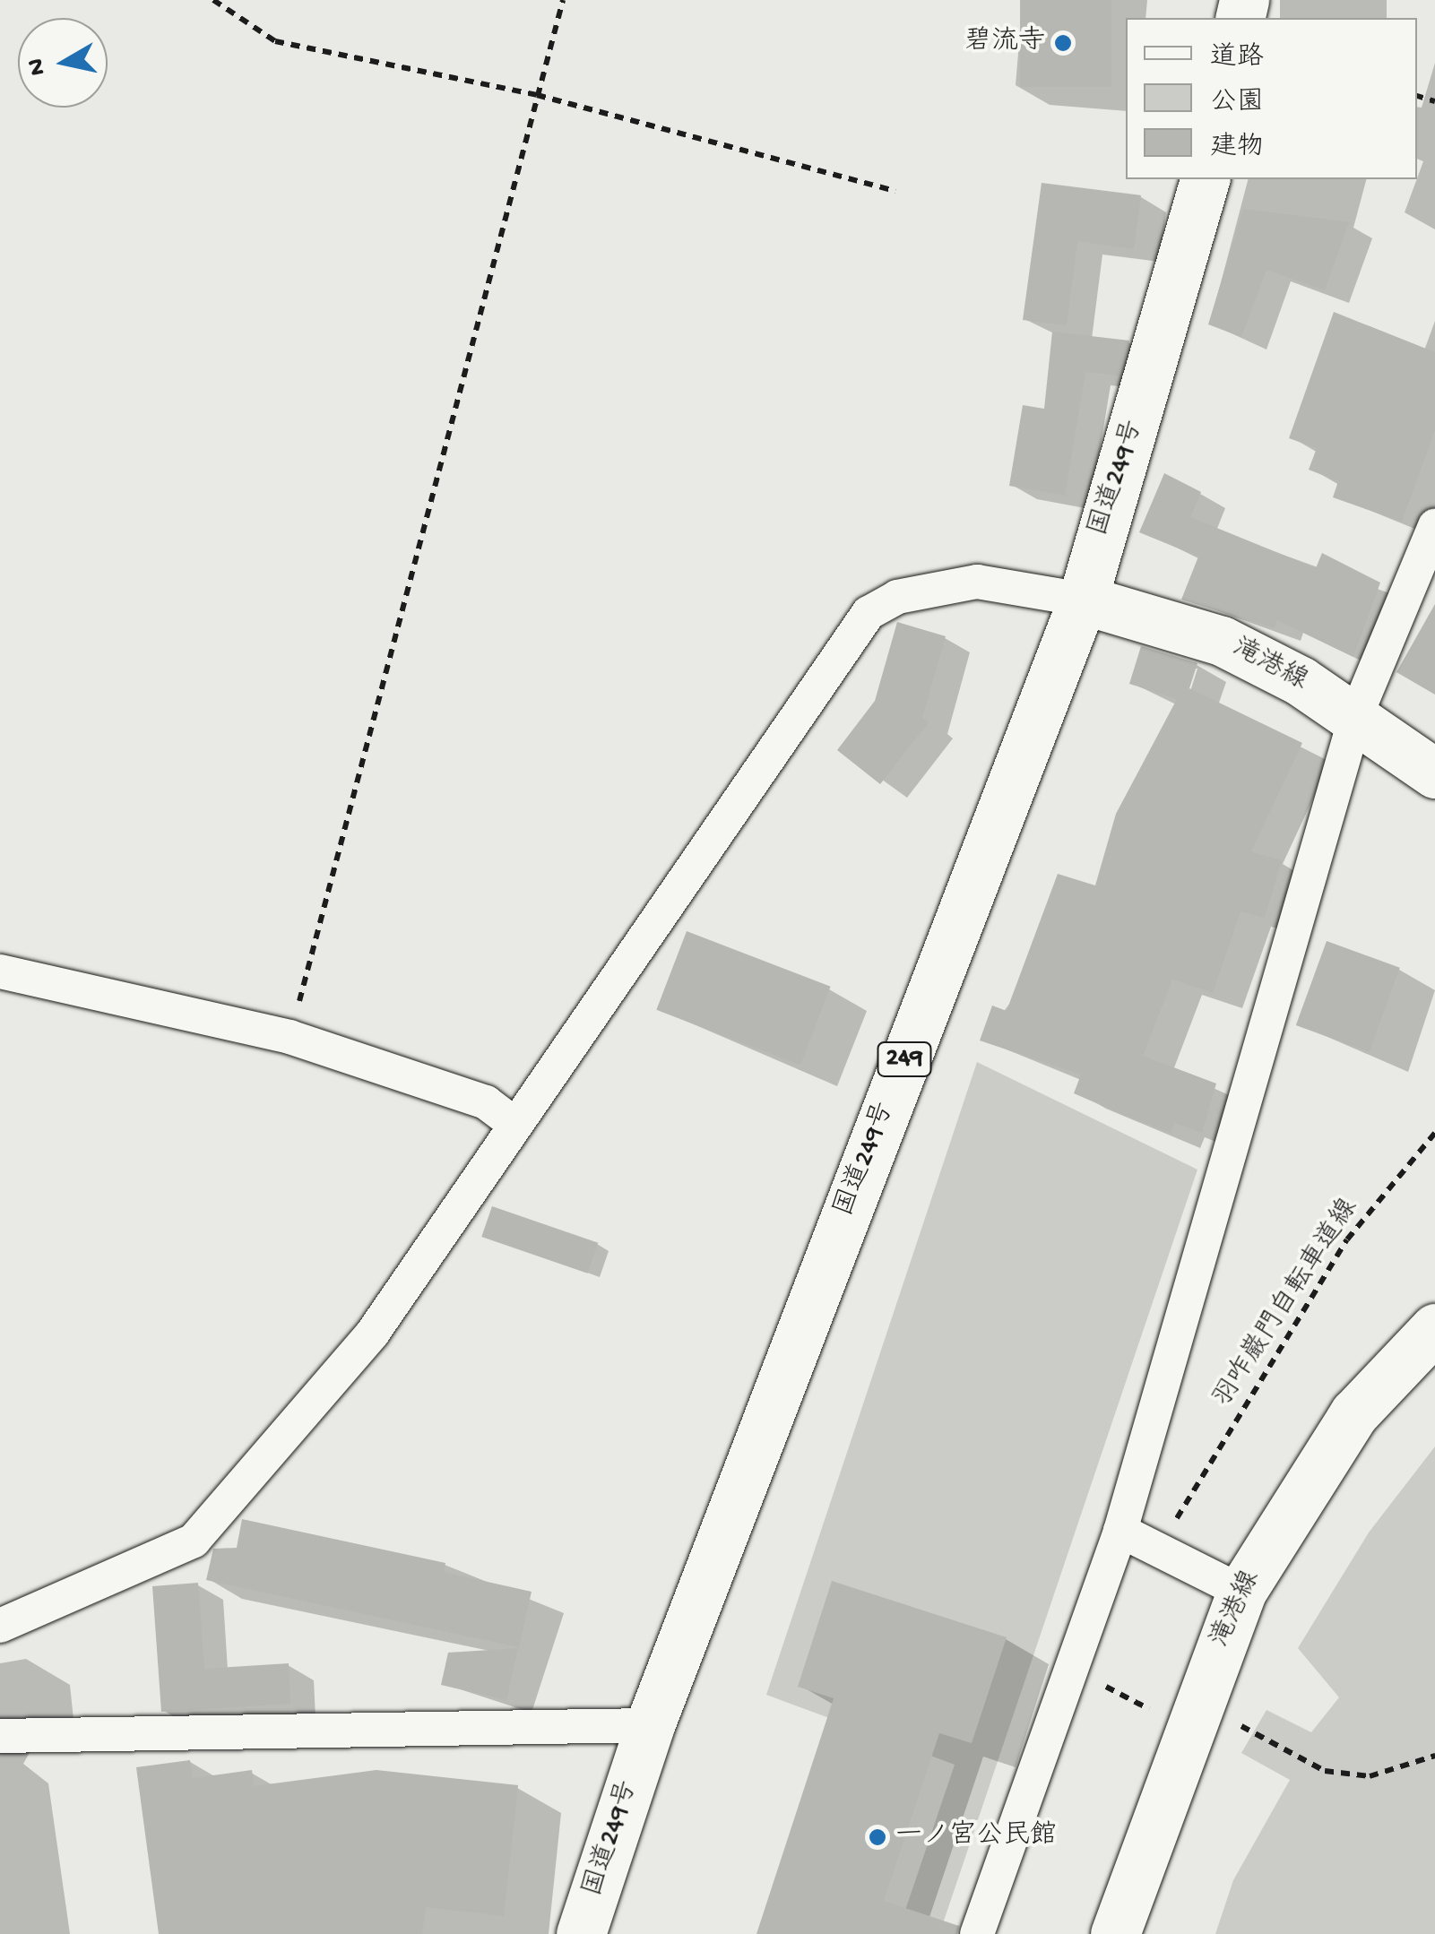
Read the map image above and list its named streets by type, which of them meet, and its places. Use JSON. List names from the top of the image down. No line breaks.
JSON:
{"streets":{"main road":["国道249号","滝港線","249"],"path":["羽咋巌門自転車道線"]},"crossings":[["国道249号","滝港線"]],"places":["碧流寺","一ノ宮公民館"],"legend":["道路","公園","建物"],"north":"left"}
